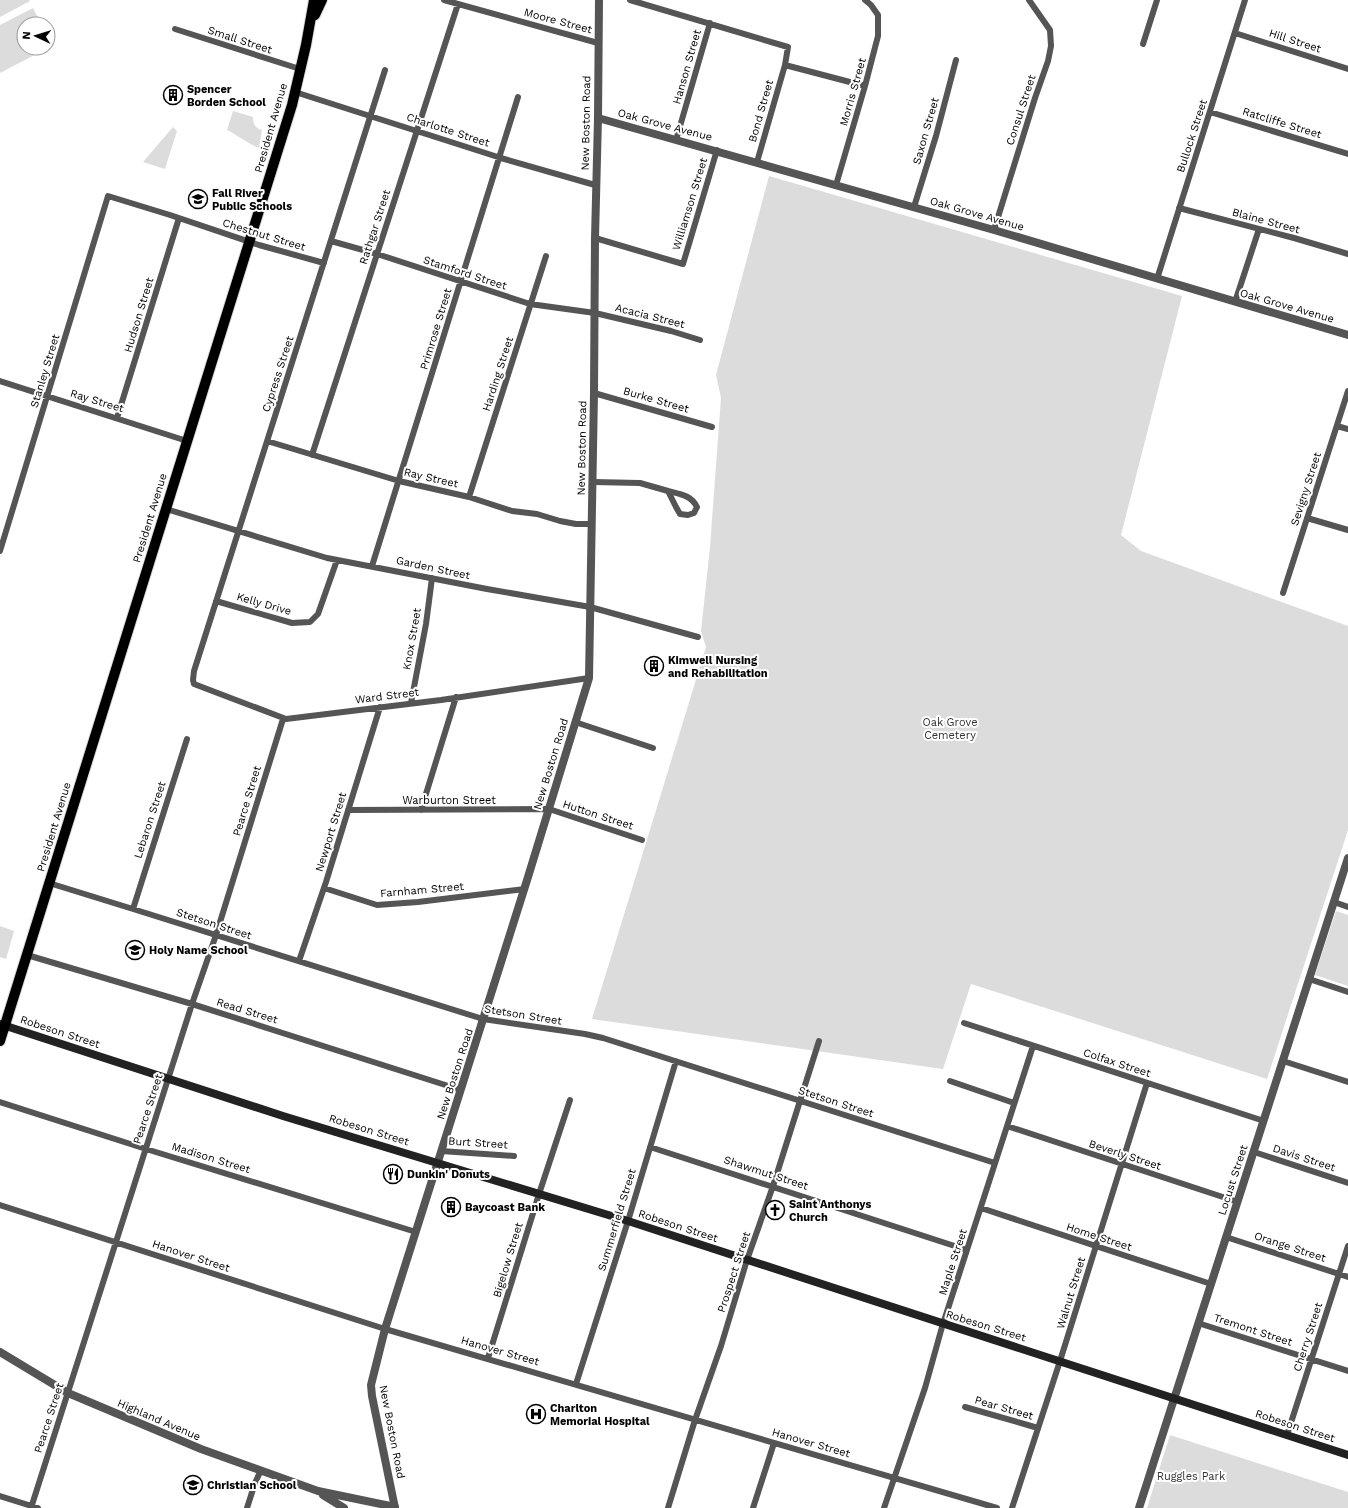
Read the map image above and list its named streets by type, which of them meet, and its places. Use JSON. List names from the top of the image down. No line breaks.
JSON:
{"streets":{"main road":["President Avenue","Robeson Street"],"street":["Moore Street","Small Street","Hill Street","Hanson Street","Morris Street","Consul Street","Bond Street","New Boston Road","Ratcliffe Street","Oak Grove Avenue","Charlotte Street","Saxon Street","Bullock Street","Williamson Street","Blaine Street","Rathgar Street","Chestnut Street","Stamford Street","Hudson Street","Acacia Street","Primrose Street","Stanley Street","Cypress Street","Harding Street","Burke Street","Ray Street","Sevigny Street","Garden Street","Kelly Drive","Knox Street","Ward Street","Warburton Street","Pearce Street","Hutton Street","Lebaron Street","Newport Street","Farnham Street","Stetson Street","Read Street","Colfax Street","Burt Street","Beverly Street","Madison Street","Davis Street","Shawmut Street","Locust Street","Summerfield Street","Home Street","Orange Street","Hanover Street","Bigelow Street","Maple Street","Prospect Street","Walnut Street","Tremont Street","Cherry Street","Pear Street","Highland Avenue"]},"crossings":[["Moore Street","New Boston Road"],["Moore Street","Rathgar Street"],["Small Street","President Avenue"],["Hill Street","Bullock Street"],["Hanson Street","Bond Street"],["Hanson Street","Oak Grove Avenue"],["Morris Street","Oak Grove Avenue"],["Consul Street","Oak Grove Avenue"],["Bond Street","Oak Grove Avenue"],["New Boston Road","Oak Grove Avenue"],["New Boston Road","Charlotte Street"],["New Boston Road","Williamson Street"],["New Boston Road","Stamford Street"],["New Boston Road","Acacia Street"],["New Boston Road","Burke Street"],["New Boston Road","Ray Street"],["New Boston Road","Garden Street"],["New Boston Road","Ward Street"],["New Boston Road","Warburton Street"],["New Boston Road","Hutton Street"],["New Boston Road","Farnham Street"],["New Boston Road","Stetson Street"],["New Boston Road","Read Street"],["New Boston Road","Robeson Street"],["New Boston Road","Burt Street"],["New Boston Road","Madison Street"],["New Boston Road","Hanover Street"],["New Boston Road","Highland Avenue"],["Ratcliffe Street","Bullock Street"],["Oak Grove Avenue","Saxon Street"],["Oak Grove Avenue","Bullock Street"],["Oak Grove Avenue","Williamson Street"],["President Avenue","Charlotte Street"],["President Avenue","Chestnut Street"],["President Avenue","Ray Street"],["President Avenue","Garden Street"],["President Avenue","Stetson Street"],["President Avenue","Read Street"],["President Avenue","Robeson Street"],["Charlotte Street","Rathgar Street"],["Charlotte Street","Primrose Street"],["Charlotte Street","Cypress Street"],["Bullock Street","Blaine Street"],["Rathgar Street","Stamford Street"],["Rathgar Street","Ray Street"],["Chestnut Street","Hudson Street"],["Chestnut Street","Stanley Street"],["Chestnut Street","Cypress Street"],["Stamford Street","Acacia Street"],["Stamford Street","Primrose Street"],["Stamford Street","Cypress Street"],["Stamford Street","Harding Street"],["Hudson Street","Ray Street"],["Primrose Street","Ray Street"],["Primrose Street","Garden Street"],["Stanley Street","Ray Street"],["Cypress Street","Ray Street"],["Cypress Street","Garden Street"],["Cypress Street","Kelly Drive"],["Cypress Street","Ward Street"],["Harding Street","Ray Street"],["Garden Street","Kelly Drive"],["Garden Street","Knox Street"],["Knox Street","Ward Street"],["Ward Street","Pearce Street"],["Ward Street","Newport Street"],["Warburton Street","Hutton Street"],["Warburton Street","Newport Street"],["Pearce Street","Stetson Street"],["Pearce Street","Read Street"],["Pearce Street","Robeson Street"],["Pearce Street","Madison Street"],["Pearce Street","Hanover Street"],["Pearce Street","Highland Avenue"],["Lebaron Street","Stetson Street"],["Newport Street","Farnham Street"],["Newport Street","Stetson Street"],["Stetson Street","Summerfield Street"],["Stetson Street","Maple Street"],["Stetson Street","Prospect Street"],["Robeson Street","Locust Street"],["Robeson Street","Summerfield Street"],["Robeson Street","Bigelow Street"],["Robeson Street","Maple Street"],["Robeson Street","Prospect Street"],["Robeson Street","Walnut Street"],["Robeson Street","Cherry Street"],["Colfax Street","Locust Street"],["Colfax Street","Maple Street"],["Colfax Street","Walnut Street"],["Beverly Street","Locust Street"],["Beverly Street","Maple Street"],["Beverly Street","Walnut Street"],["Davis Street","Locust Street"],["Shawmut Street","Summerfield Street"],["Shawmut Street","Maple Street"],["Shawmut Street","Prospect Street"],["Locust Street","Home Street"],["Locust Street","Orange Street"],["Locust Street","Tremont Street"],["Summerfield Street","Hanover Street"],["Home Street","Maple Street"],["Home Street","Walnut Street"],["Orange Street","Cherry Street"],["Hanover Street","Bigelow Street"],["Hanover Street","Maple Street"],["Hanover Street","Prospect Street"],["Walnut Street","Pear Street"],["Tremont Street","Cherry Street"]],"parks":["Oak Grove Cemetery","Ruggles Park"],"places":{"building":["Spencer Borden School","Kimwell Nursing and Rehabilitation","Baycoast Bank"],"school or university":["Fall River Public Schools","Holy Name School","Christian School"],"restaurant":["Dunkin' Donuts"],"church":["Saint Anthonys Church"],"hospital":["Charlton Memorial Hospital"]},"north":"left"}
